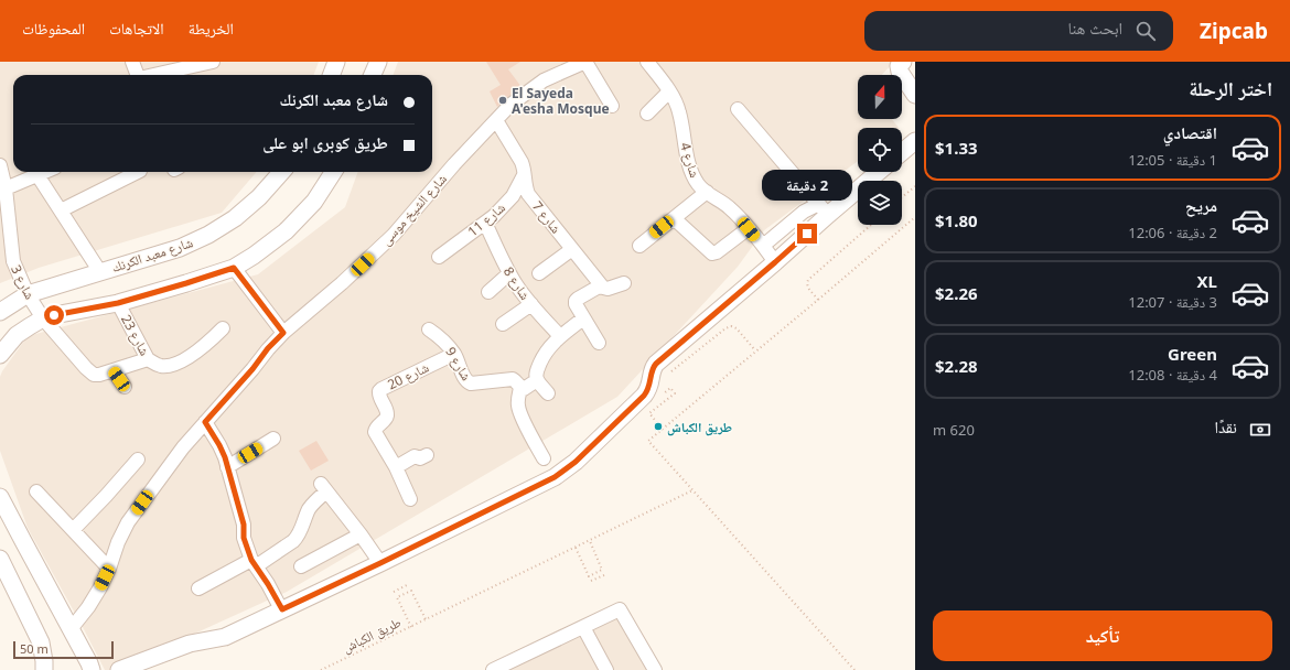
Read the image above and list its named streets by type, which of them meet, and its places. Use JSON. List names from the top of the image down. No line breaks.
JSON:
{"streets":{"street":["شارع 4","شارع الشيخ موسى","شارع 7","شارع 11","شارع معبد الكرنك","شارع 3","شارع 8","شارع 23","شارع 9","شارع 20"],"path":["طريق الكباش"]},"crossings":[["شارع الشيخ موسى","شارع 7"],["شارع 7","شارع 11"],["شارع 11","شارع 8"],["شارع معبد الكرنك","شارع 3"],["شارع 9","شارع 20"]],"places":["El Sayeda A'esha Mosque","طريق الكباش"],"scale_bar":"50 m","north":"top","page":{"header":"Zipcab","search":"ابحث هنا","nav":["الخريطة","الاتجاهات","المحفوظات"],"heading":"اختر الرحلة","banner":["شارع معبد الكرنك","طريق كوبرى ابو على"],"list":[{"name":"اقتصادي","note":"1 دقيقة · 12:05","value":"$1.33"},{"name":"مريح","note":"2 دقيقة · 12:06","value":"$1.80"},{"name":"XL","note":"3 دقيقة · 12:07","value":"$2.26"},{"name":"Green","note":"4 دقيقة · 12:08","value":"$2.28"}],"bubble":"2 دقيقة","pay":["نقدًا","620 m"],"buttons":"تأكيد","scale":"50 m"}}
